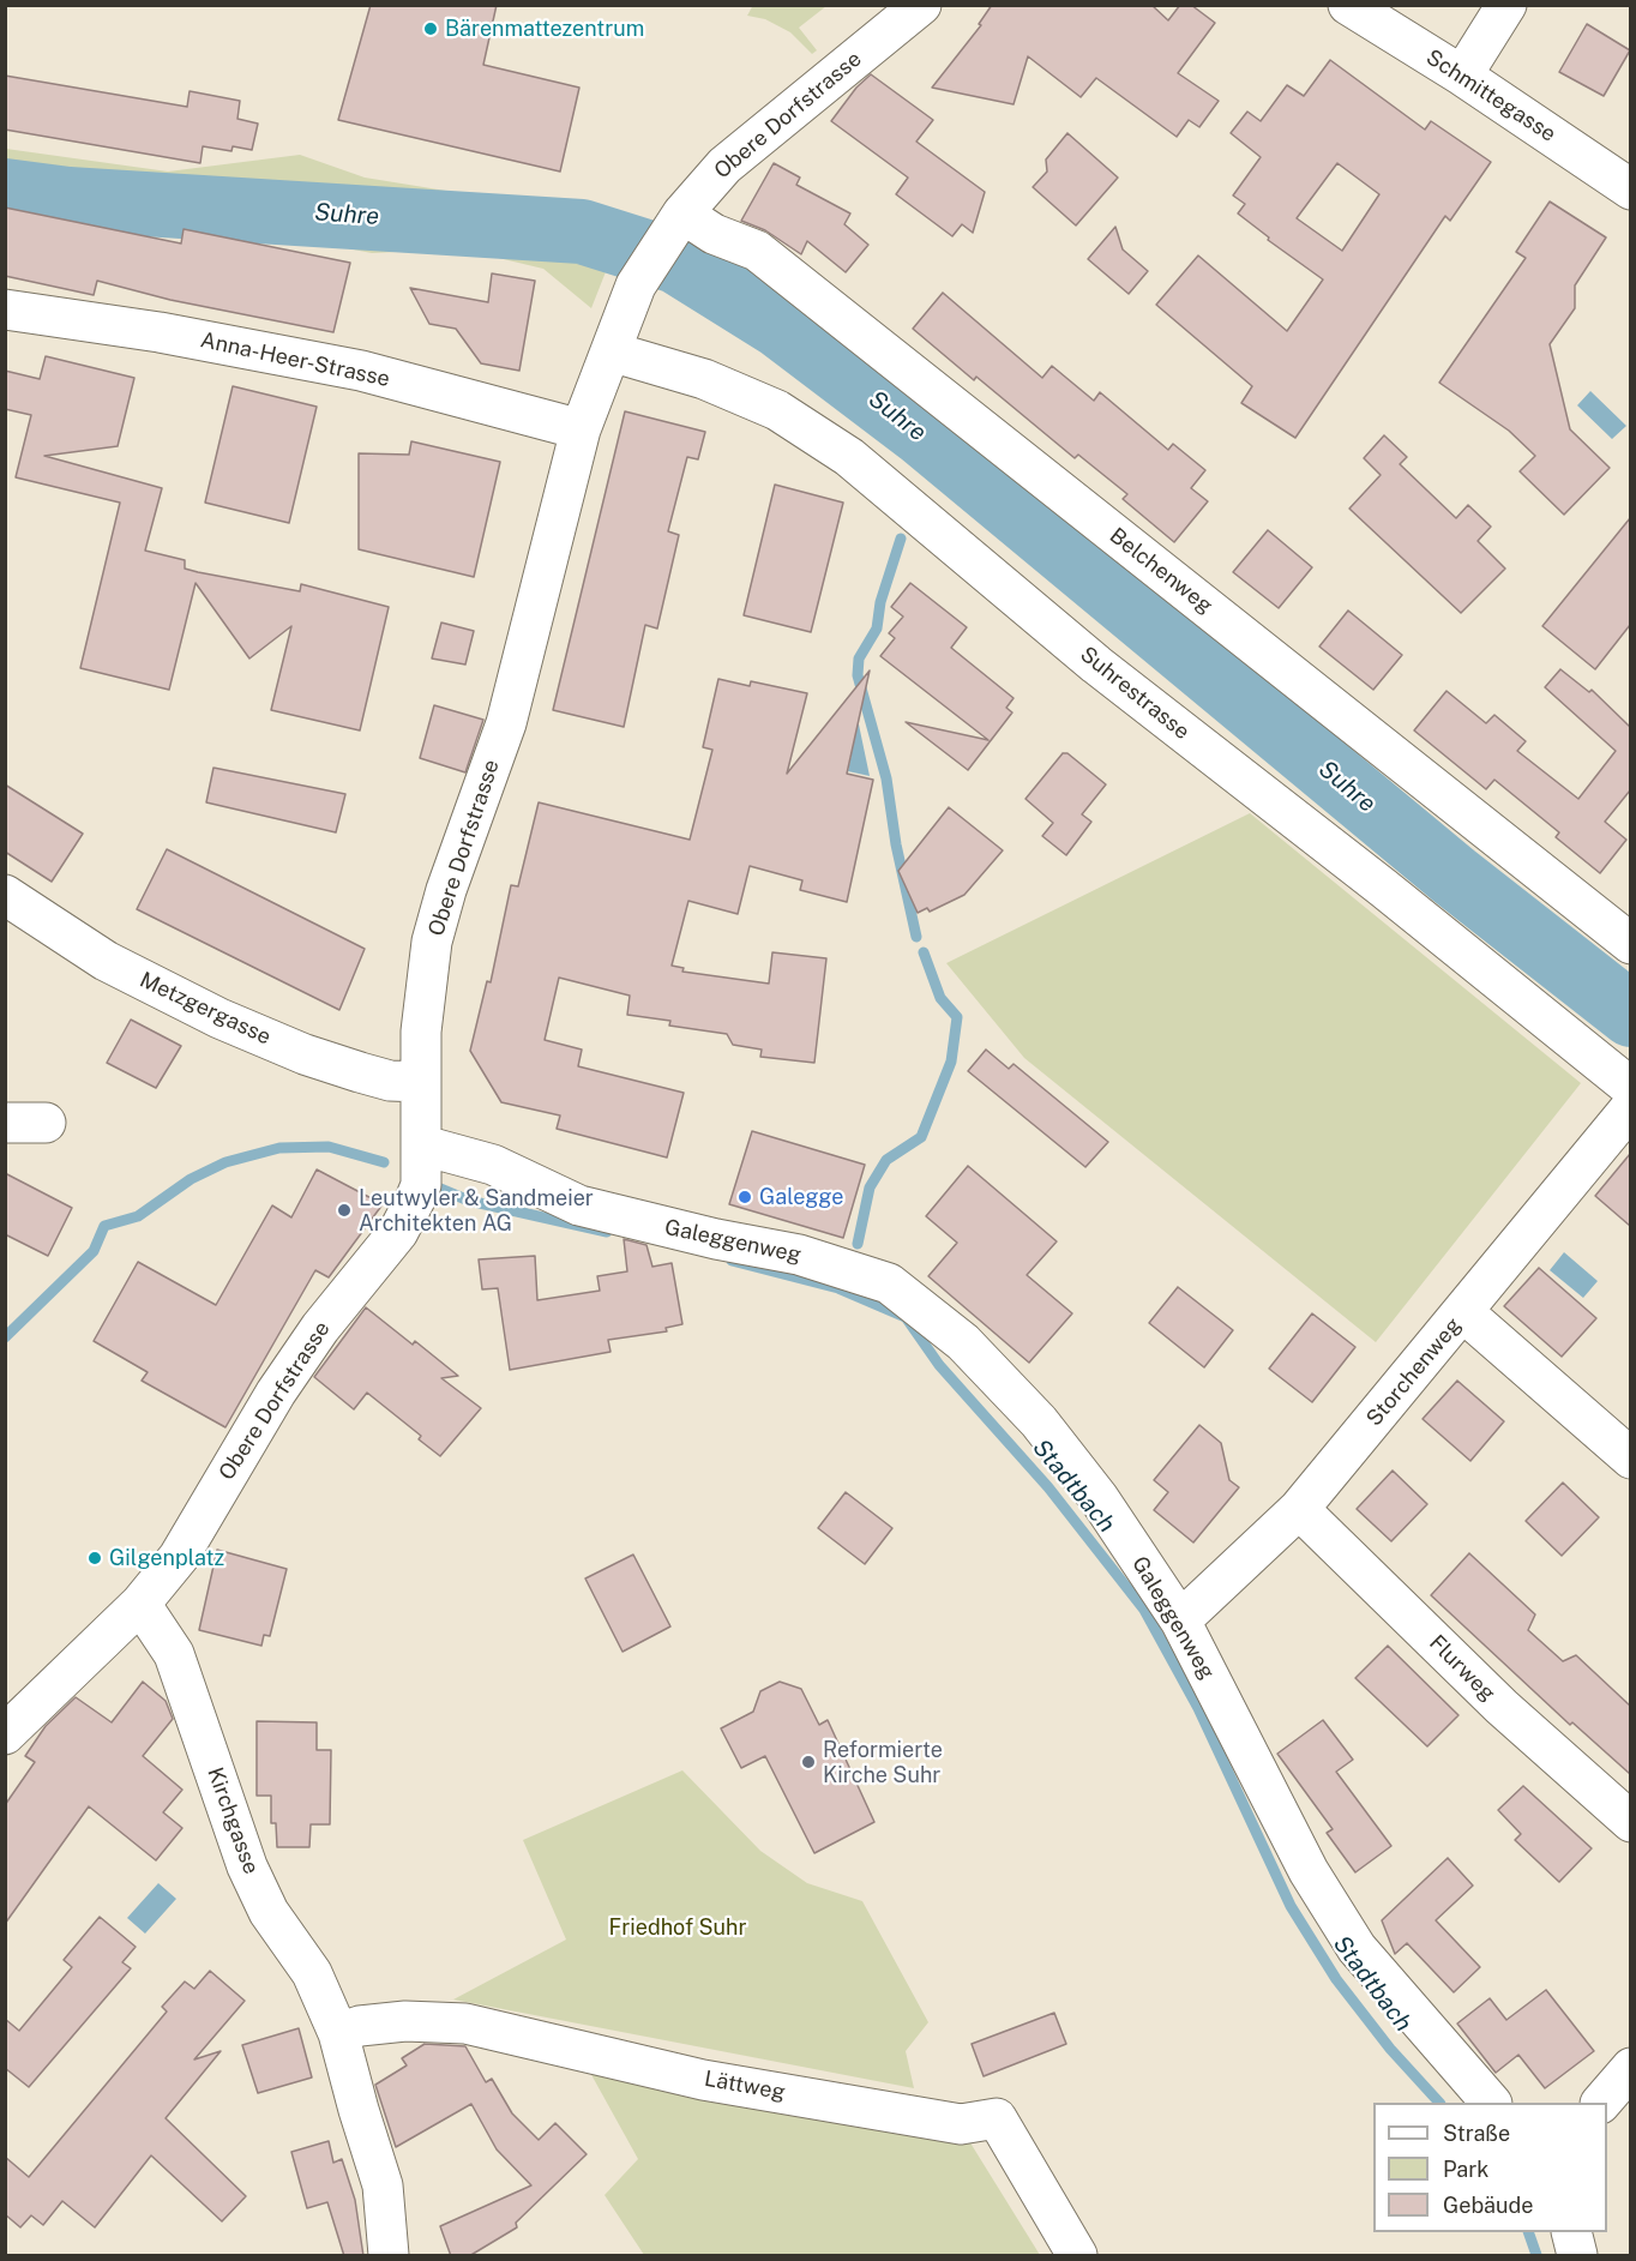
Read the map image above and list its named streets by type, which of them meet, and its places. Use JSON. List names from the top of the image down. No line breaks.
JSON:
{"streets":{"street":["Schmittegasse","Obere Dorfstrasse","Anna-Heer-Strasse","Belchenweg","Suhrestrasse","Metzgergasse","Galeggenweg","Storchenweg","Flurweg","Kirchgasse","Lättweg"]},"crossings":[["Obere Dorfstrasse","Anna-Heer-Strasse"],["Obere Dorfstrasse","Belchenweg"],["Obere Dorfstrasse","Suhrestrasse"],["Obere Dorfstrasse","Metzgergasse"],["Obere Dorfstrasse","Galeggenweg"],["Obere Dorfstrasse","Kirchgasse"],["Galeggenweg","Storchenweg"],["Storchenweg","Flurweg"],["Kirchgasse","Lättweg"]],"water":["Suhre","Stadtbach"],"parks":["Friedhof Suhr"],"places":["Bärenmattezentrum","Galegge","Leutwyler & Sandmeier Architekten AG","Gilgenplatz","Reformierte Kirche Suhr"],"legend":["Straße","Park","Gebäude"]}
